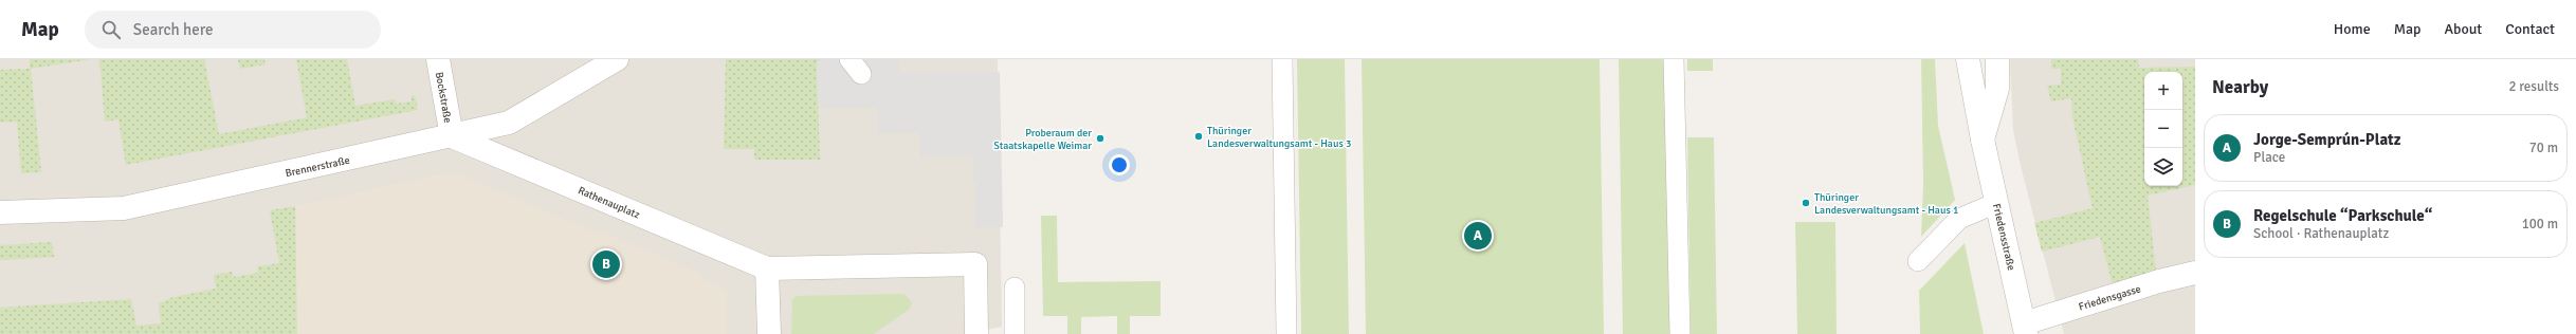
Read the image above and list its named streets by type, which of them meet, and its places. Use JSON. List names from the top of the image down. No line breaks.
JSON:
{"streets":{"street":["Bockstraße","Brennerstraße","Rathenauplatz","Friedensstraße","Friedensgasse"]},"crossings":[["Bockstraße","Brennerstraße"],["Bockstraße","Rathenauplatz"],["Brennerstraße","Rathenauplatz"],["Friedensstraße","Friedensgasse"]],"places":["Thüringer Landesverwaltungsamt - Haus 3","Proberaum der Staatskapelle Weimar","Thüringer Landesverwaltungsamt - Haus 1"],"page":{"header":"Map","search":"Search here","nav":["Home","Map","About","Contact"],"heading":["Nearby","2 results"],"map_buttons":["+","−"],"list":[{"mark":"A","name":"Jorge-Semprún-Platz","note":"Place","value":"70 m"},{"mark":"B","name":"Regelschule “Parkschule“","note":"School · Rathenauplatz","value":"100 m"}],"pins":["A","B"]}}
